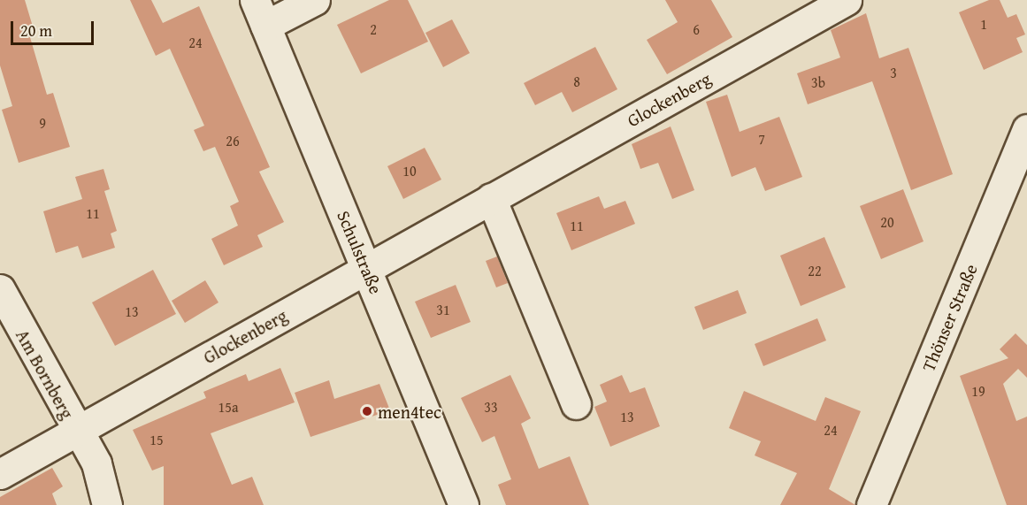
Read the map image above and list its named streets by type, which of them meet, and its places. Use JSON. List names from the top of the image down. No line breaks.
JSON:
{"streets":{"street":["Glockenberg","Schulstraße","Thönser Straße","Am Bornberg"]},"crossings":[["Glockenberg","Schulstraße"],["Glockenberg","Am Bornberg"]],"places":["men4tec"],"house_numbers":["1","2","6","24","3","8","3b","9","7","26","10","11","20","11","22","31","13","19","15a","33","13","24","15"],"scale_bar":"20 m"}
